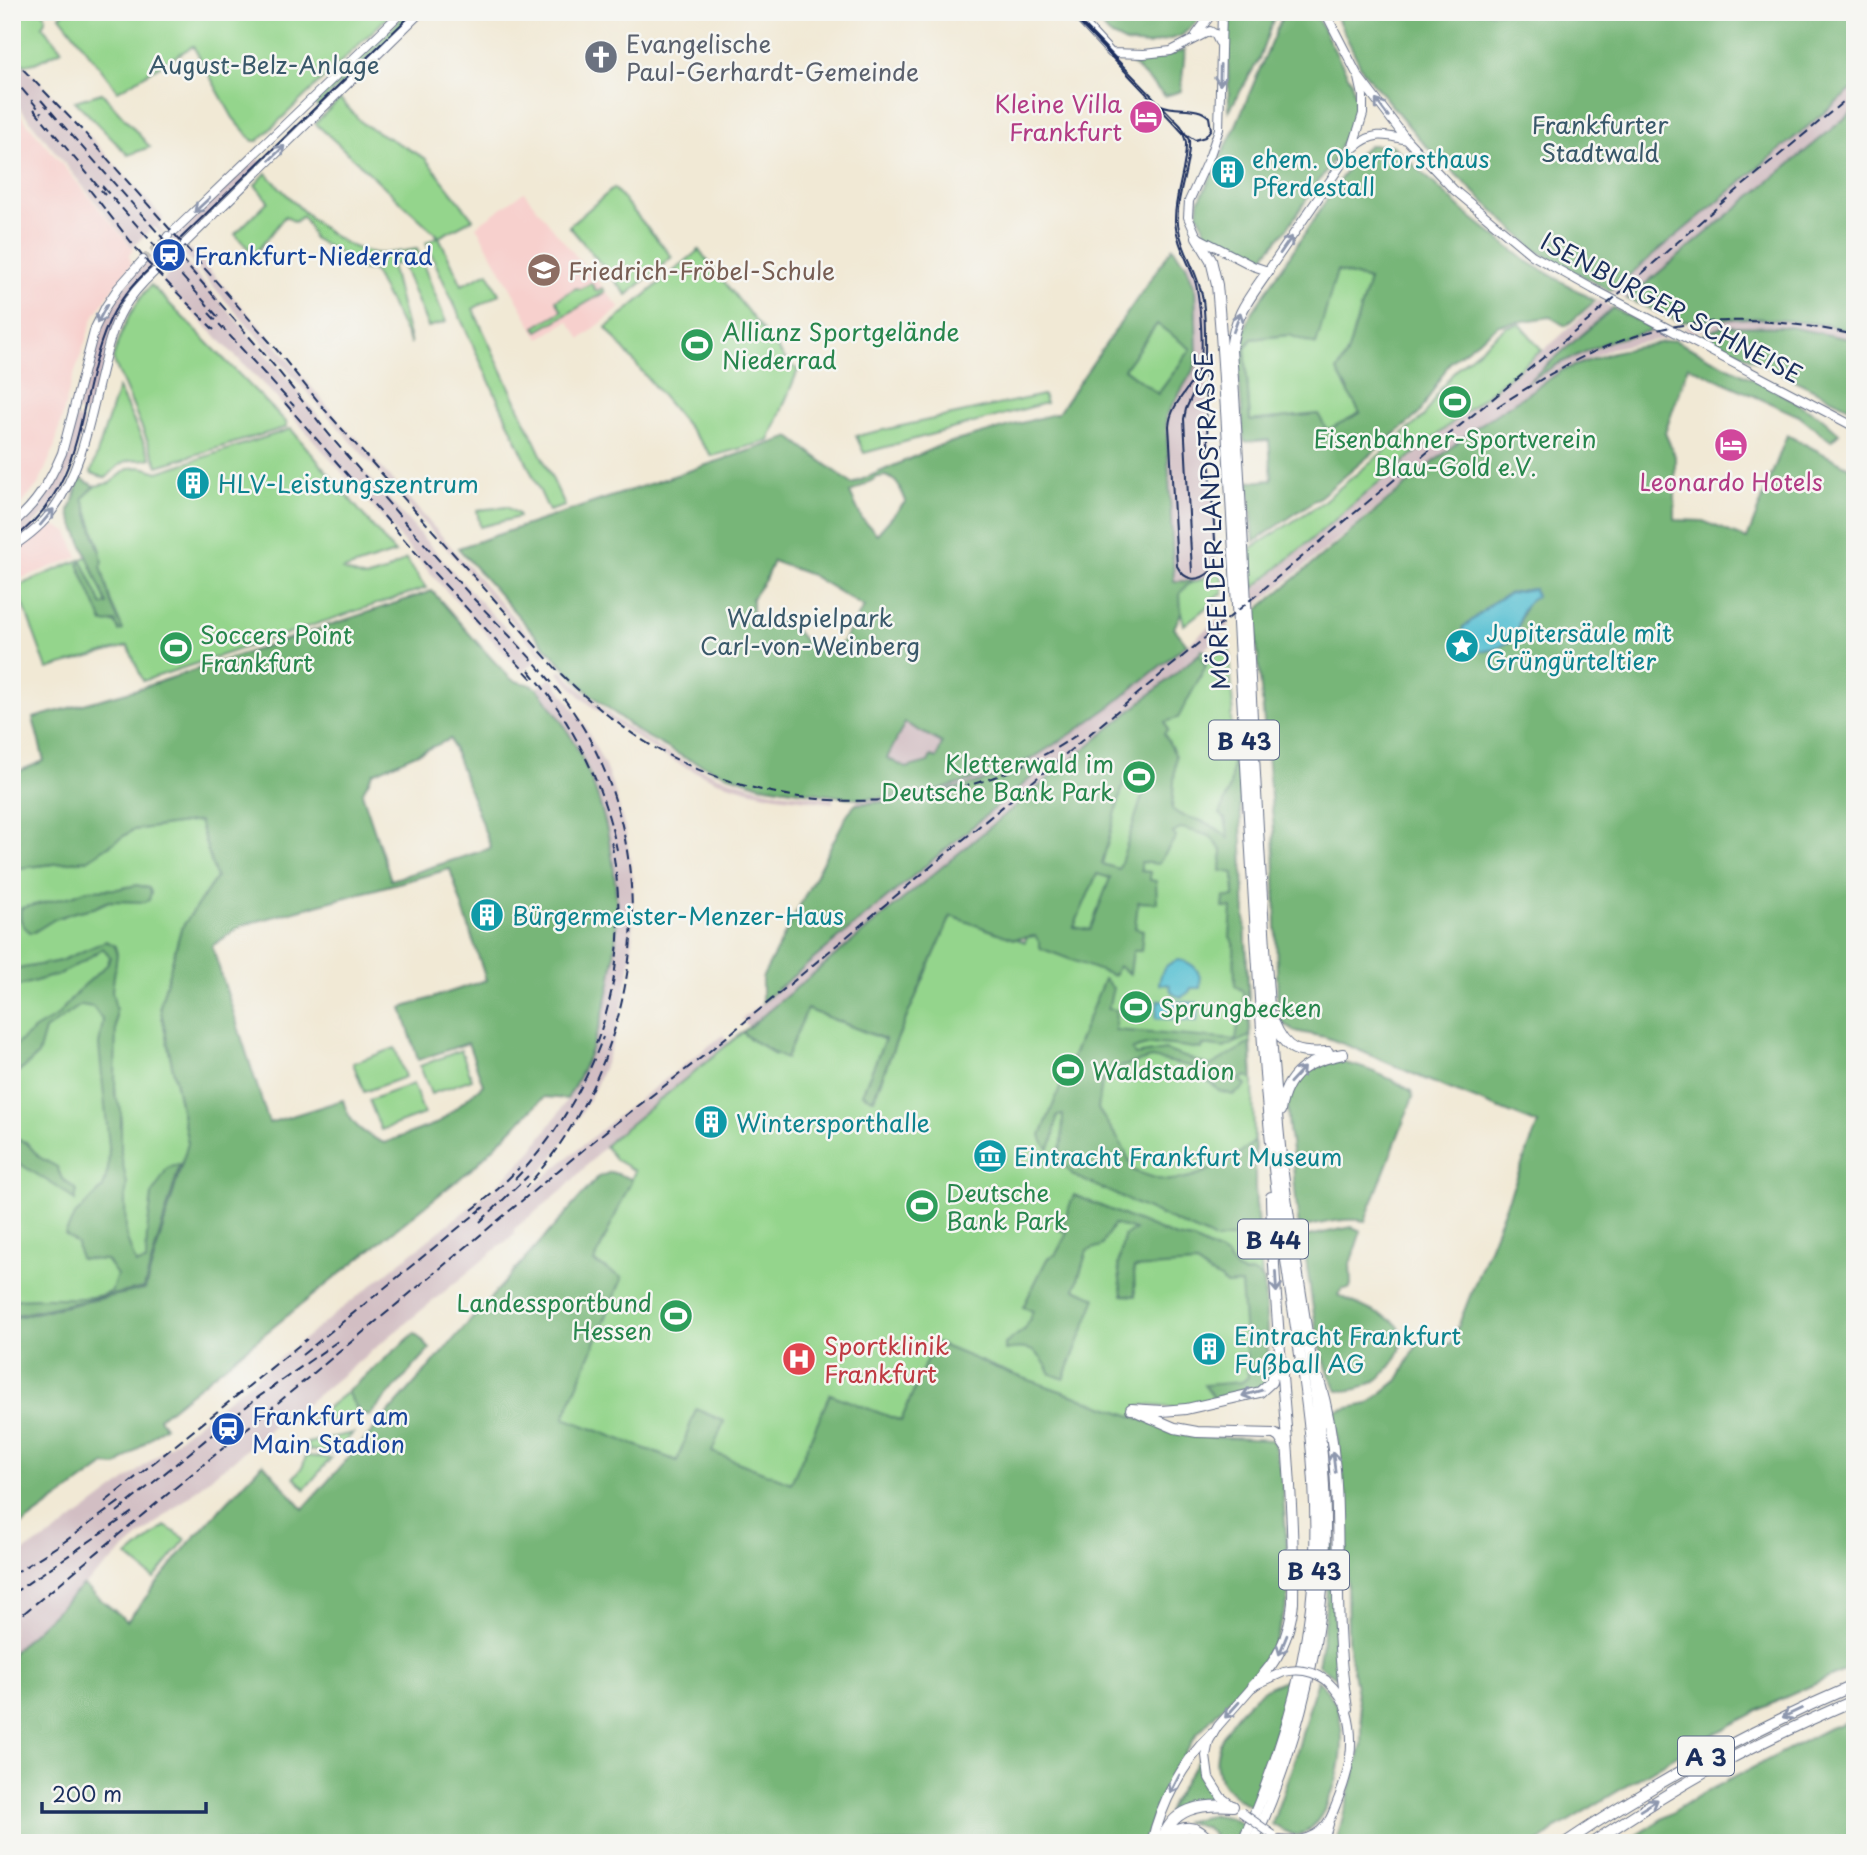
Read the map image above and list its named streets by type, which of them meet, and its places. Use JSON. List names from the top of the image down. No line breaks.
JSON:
{"streets":{"highway":["MÖRFELDER LANDSTRASSE","B 43","B 44","A 3"],"main road":["ISENBURGER SCHNEISE"]},"crossings":[["ISENBURGER SCHNEISE","B 43"],["MÖRFELDER LANDSTRASSE","B 43"],["MÖRFELDER LANDSTRASSE","B 44"]],"parks":["August-Belz-Anlage","Frankfurter Stadtwald","Waldspielpark Carl-von-Weinberg"],"places":{"church":["Evangelische Paul-Gerhardt-Gemeinde"],"hotel":["Kleine Villa Frankfurt","Leonardo Hotels"],"building":["ehem. Oberforsthaus Pferdestall","HLV-Leistungszentrum","Bürgermeister-Menzer-Haus","Wintersporthalle","Eintracht Frankfurt Fußball AG"],"station":["Frankfurt-Niederrad","Frankfurt am Main Stadion"],"school or university":["Friedrich-Fröbel-Schule"],"sports":["Allianz Sportgelände Niederrad","Eisenbahner-Sportverein Blau-Gold e.V.","Soccers Point Frankfurt","Kletterwald im Deutsche Bank Park","Sprungbecken","Waldstadion","Deutsche Bank Park","Landessportbund Hessen"],"place":["Jupitersäule mit Grüngürteltier"],"museum":["Eintracht Frankfurt Museum"],"hospital":["Sportklinik Frankfurt"]},"scale_bar":"200 m"}
